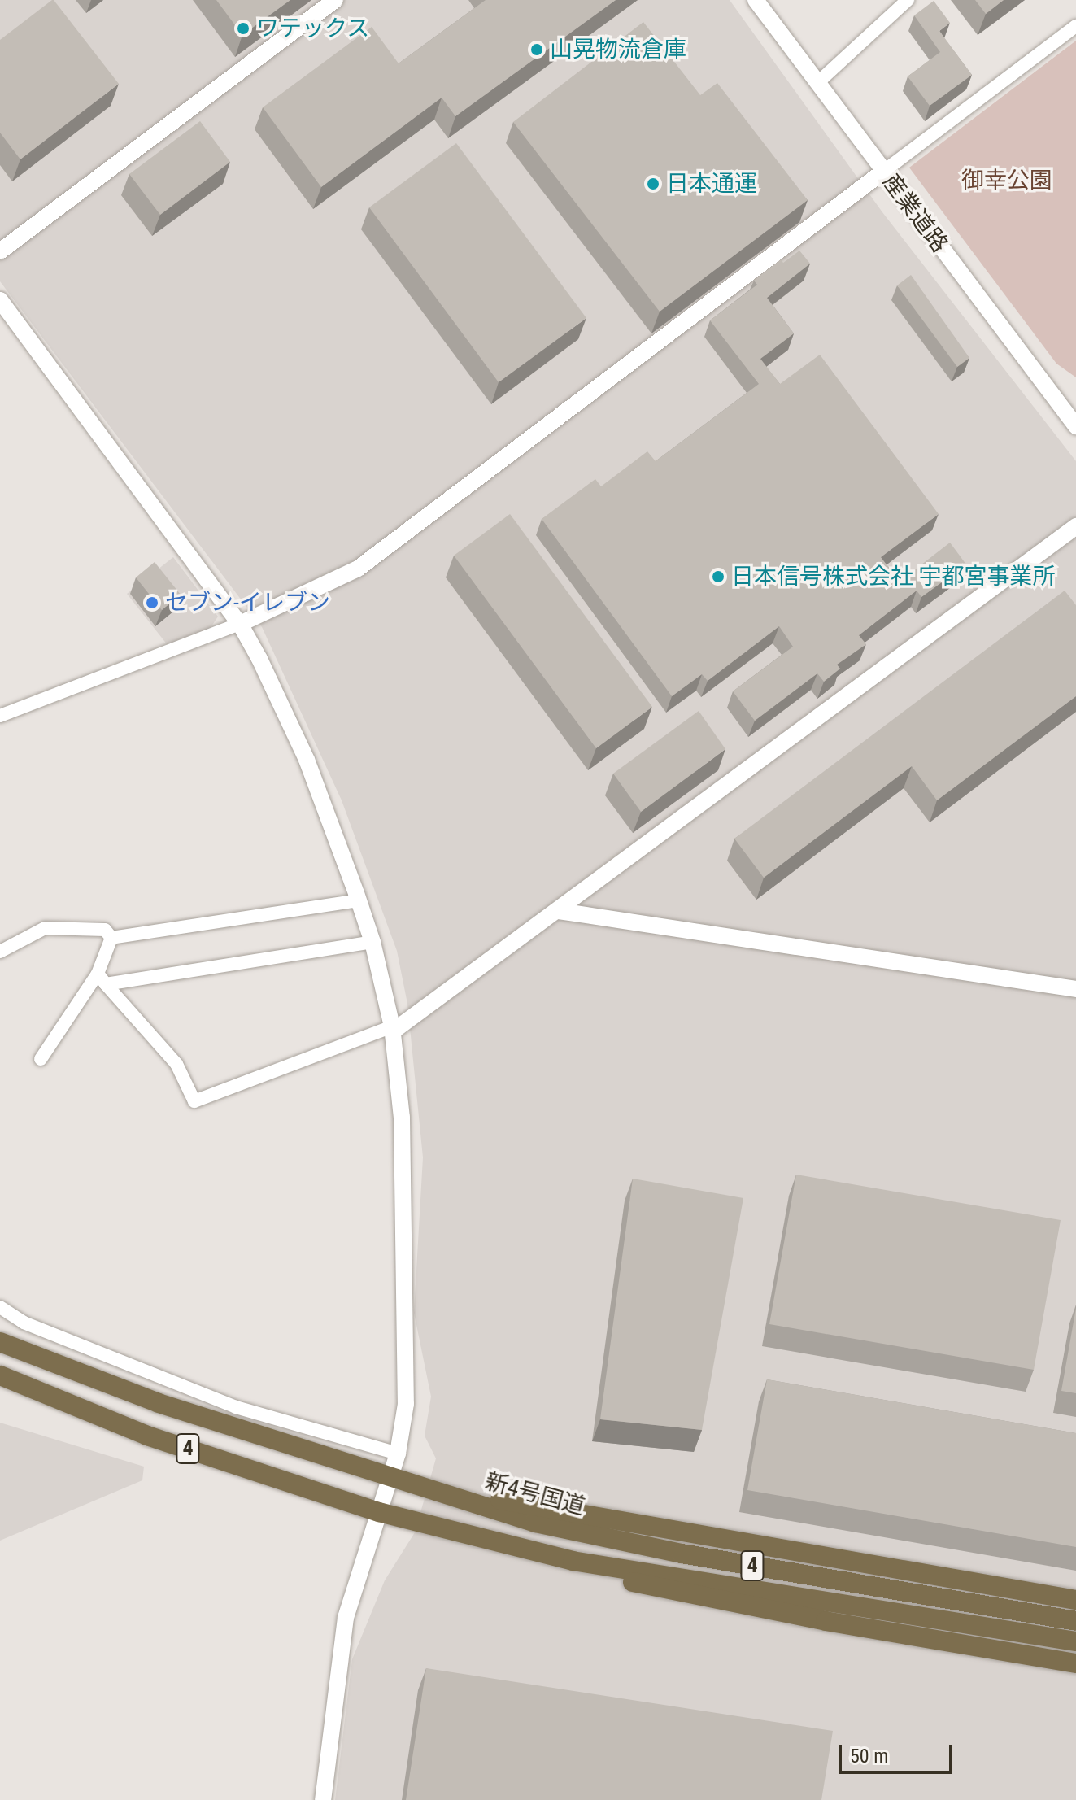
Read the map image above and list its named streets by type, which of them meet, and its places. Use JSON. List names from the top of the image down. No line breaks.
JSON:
{"streets":{"highway":["4","新4号国道"],"street":["産業道路"]},"parks":["御幸公園"],"places":["ワテックス","山晃物流倉庫","日本通運","日本信号株式会社 宇都宮事業所","セブン-イレブン"],"scale_bar":"50 m"}
